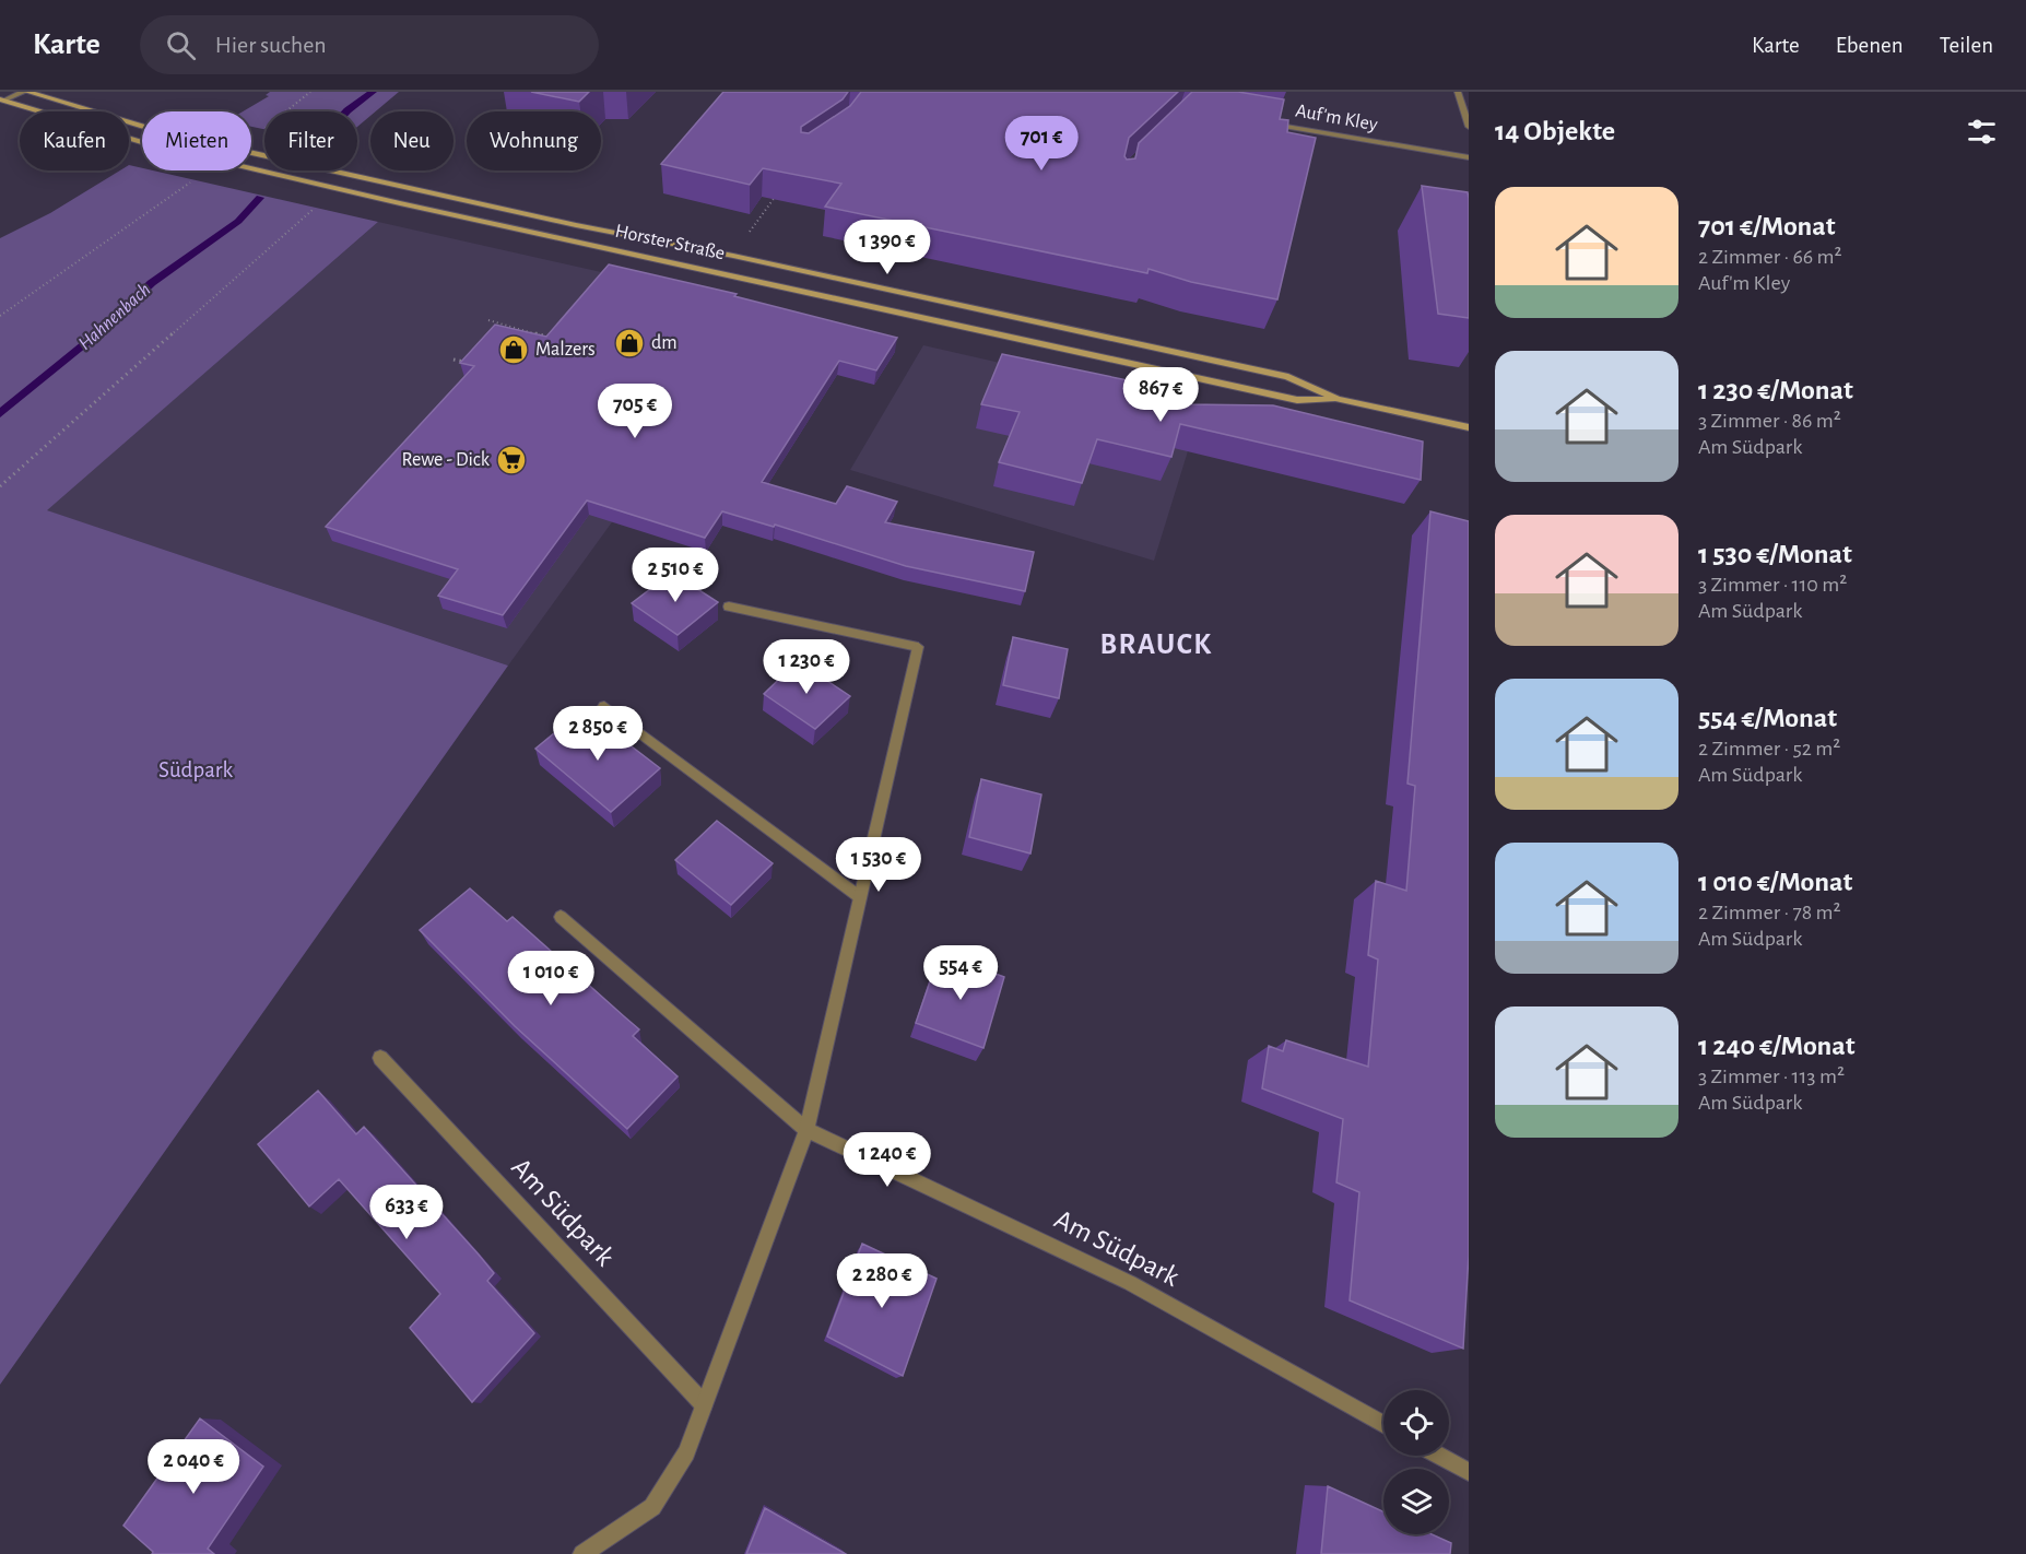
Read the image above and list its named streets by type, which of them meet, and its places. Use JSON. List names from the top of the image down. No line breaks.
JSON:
{"streets":{"main road":["Horster Straße"],"street":["Auf'm Kley","Am Südpark"]},"districts":["BRAUCK"],"water":["Hahnenbach"],"parks":["Südpark"],"places":{"shop":["dm","Malzers"],"supermarket":["Rewe - Dick"]},"page":{"header":"Karte","search":"Hier suchen","nav":["Karte","Ebenen","Teilen"],"heading":"14 Objekte","chip":["Kaufen","Mieten","Filter","Neu","Wohnung"],"price":["701 €","1 390 €","867 €","705 €","2 510 €","1 230 €","2 850 €","1 530 €","554 €","1 010 €","1 240 €","633 €","2 280 €","2 040 €"],"list":[{"name":"701 €/Monat","note":"2 Zimmer · 66 m² · Auf'm Kley"},{"name":"1 230 €/Monat","note":"3 Zimmer · 86 m² · Am Südpark"},{"name":"1 530 €/Monat","note":"3 Zimmer · 110 m² · Am Südpark"},{"name":"554 €/Monat","note":"2 Zimmer · 52 m² · Am Südpark"},{"name":"1 010 €/Monat","note":"2 Zimmer · 78 m² · Am Südpark"},{"name":"1 240 €/Monat","note":"3 Zimmer · 113 m² · Am Südpark"}]}}
